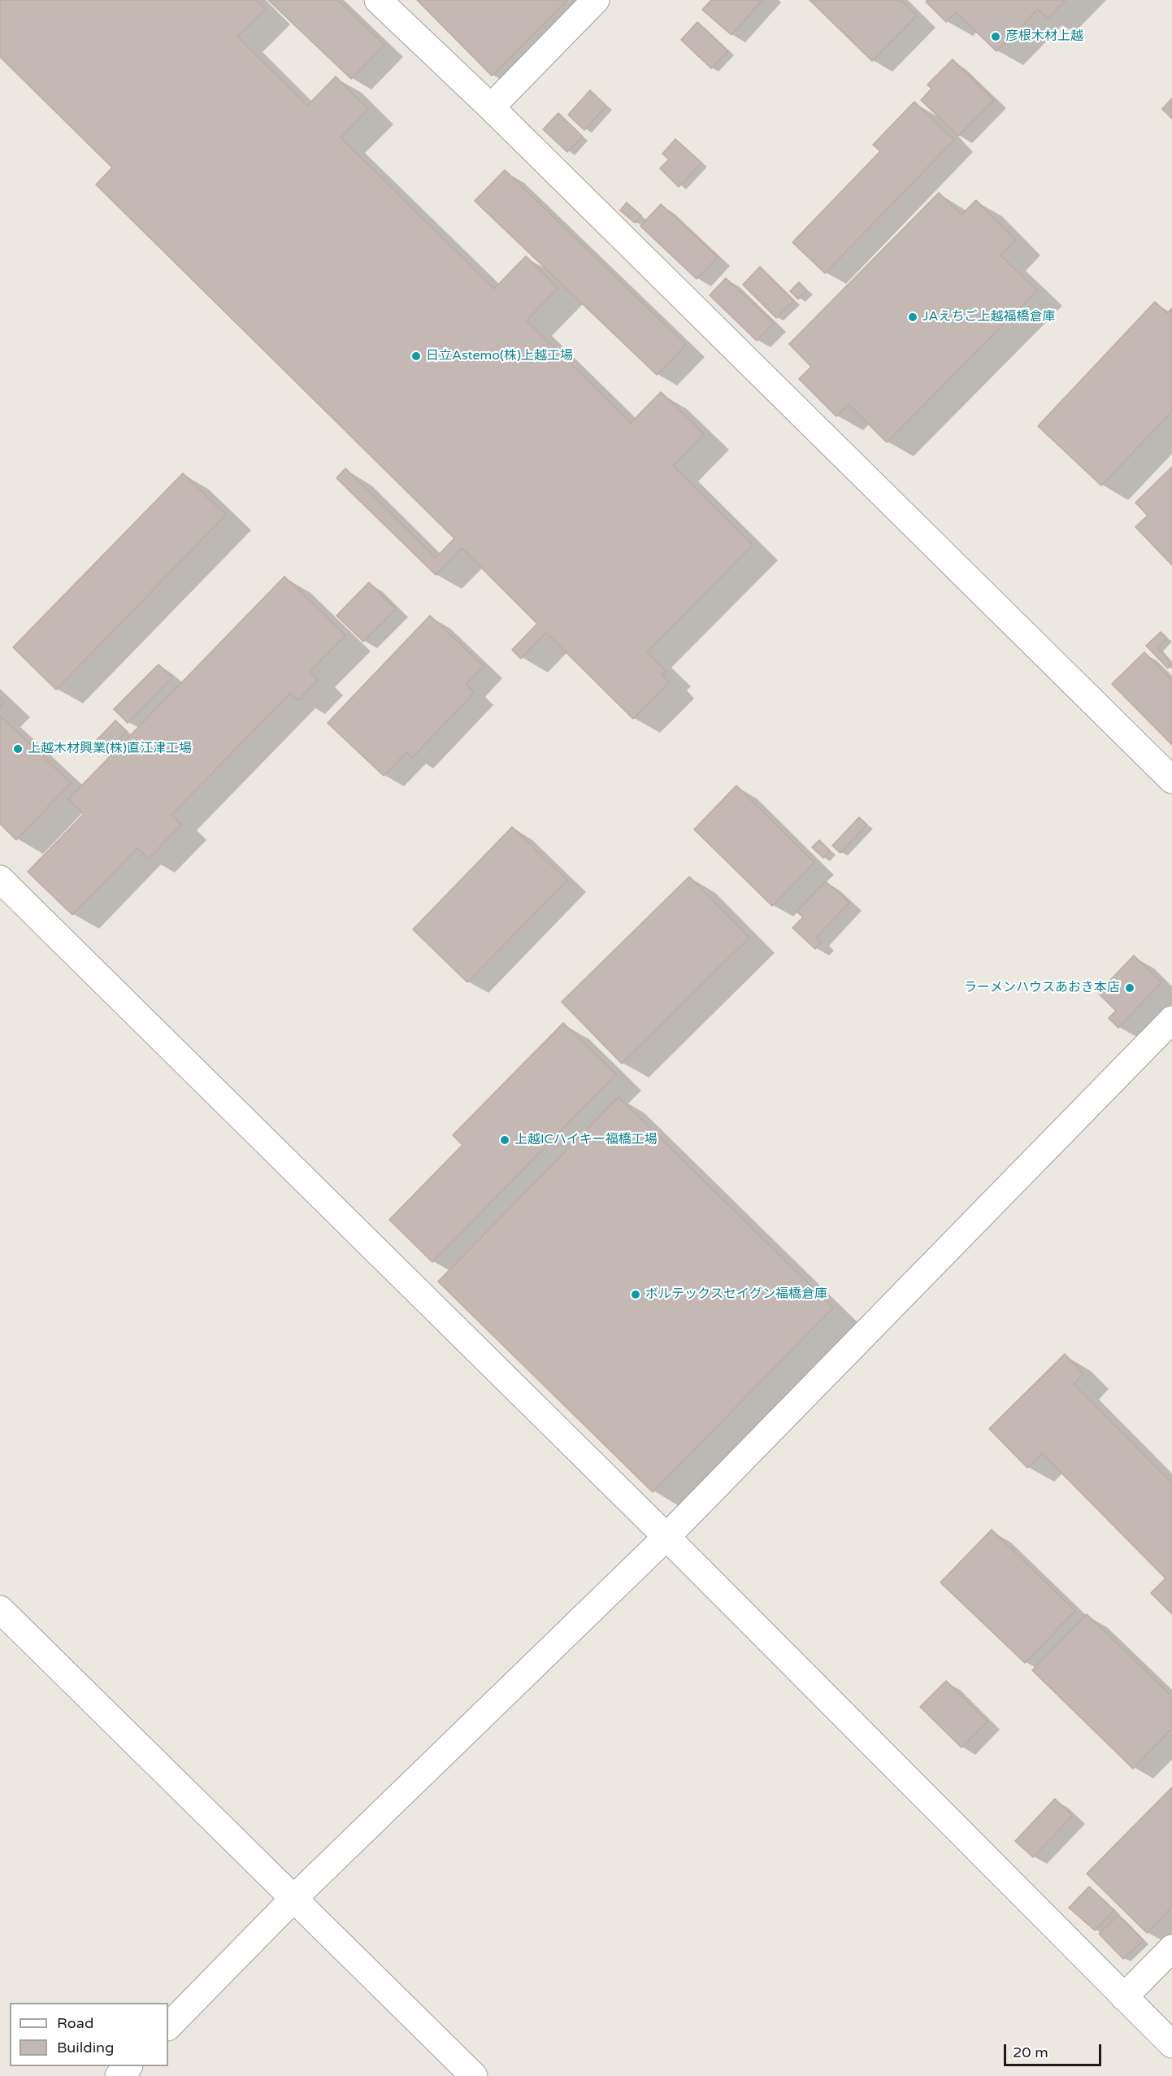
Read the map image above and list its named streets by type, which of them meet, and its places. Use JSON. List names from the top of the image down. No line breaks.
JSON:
{"places":["彦根木材上越","JAえちご上越福橋倉庫","日立Astemo(株)上越工場","上越木材興業(株)直江津工場","ラーメンハウスあおき本店","上越ICハイキー福橋工場","ボルテックスセイグン福橋倉庫"],"legend":["Road","Building"],"scale_bar":"20 m"}
